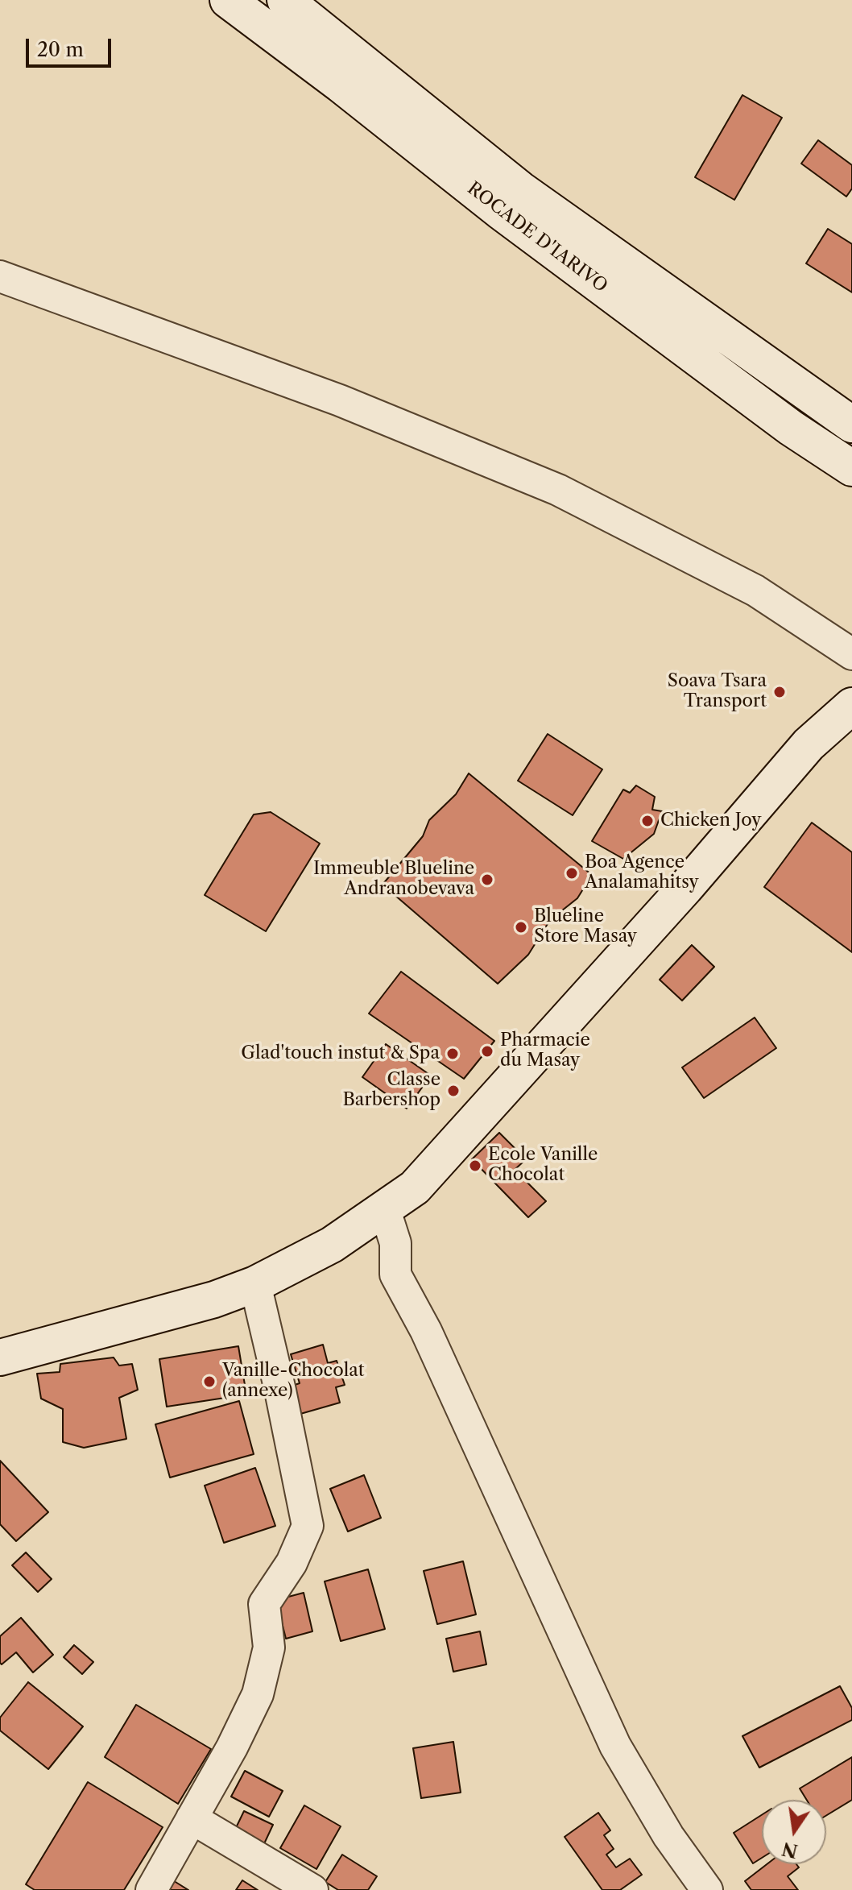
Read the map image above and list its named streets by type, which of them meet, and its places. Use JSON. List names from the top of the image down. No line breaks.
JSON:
{"streets":{"main road":["ROCADE D'IARIVO"]},"places":["Soava Tsara Transport","Chicken Joy","Boa Agence Analamahitsy","Immeuble Blueline Andranobevava","Blueline Store Masay","Pharmacie du Masay","Glad'touch instut & Spa","Classe Barbershop","Ecole Vanille Chocolat","Vanille-Chocolat (annexe)"],"scale_bar":"20 m","north":"bottom"}
